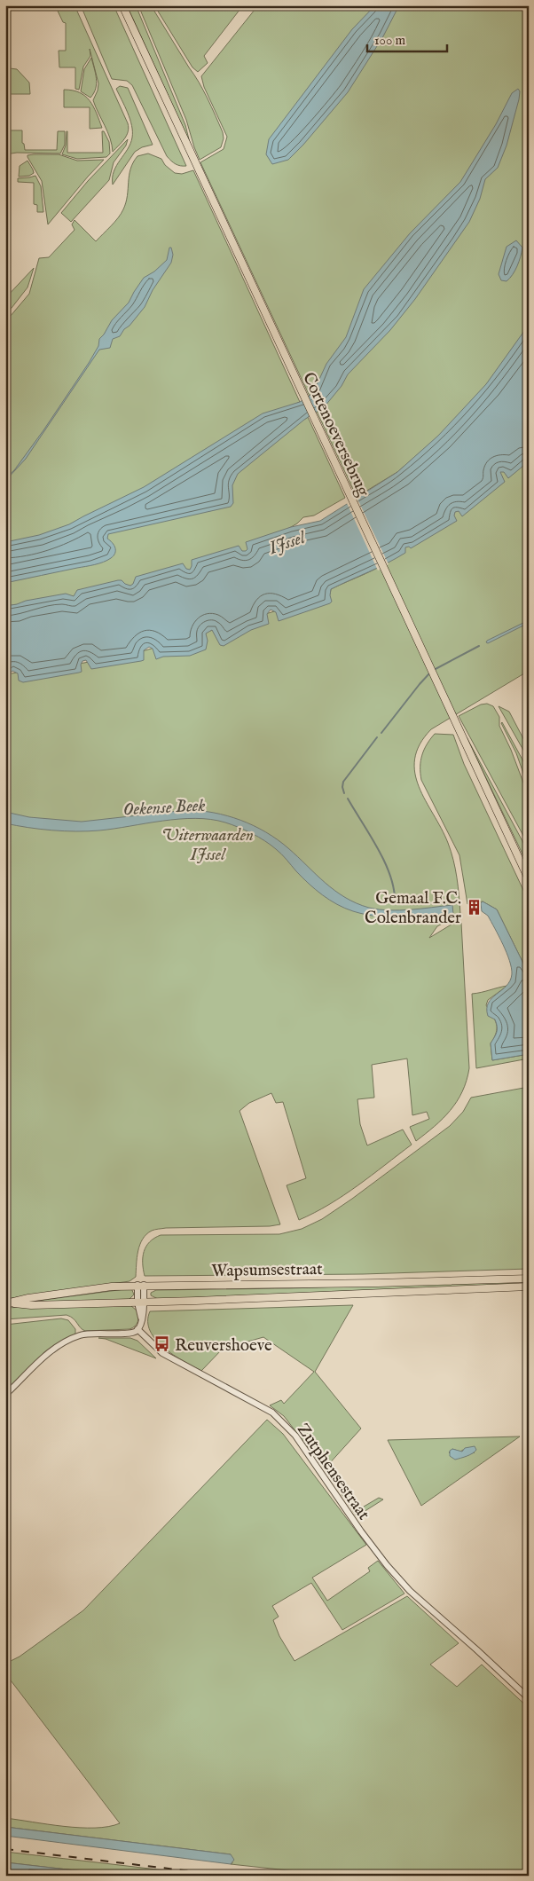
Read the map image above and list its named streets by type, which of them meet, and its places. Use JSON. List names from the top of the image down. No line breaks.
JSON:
{"streets":{"main road":["Cortenoeversebrug","Wapsumsestraat"],"street":["Zutphensestraat"]},"water":["IJssel","Oekense Beek"],"parks":["Uiterwaarden IJssel"],"places":{"building":["Gemaal F.C. Colenbrander"],"bus stop":["Reuvershoeve"]},"scale_bar":"100 m"}
